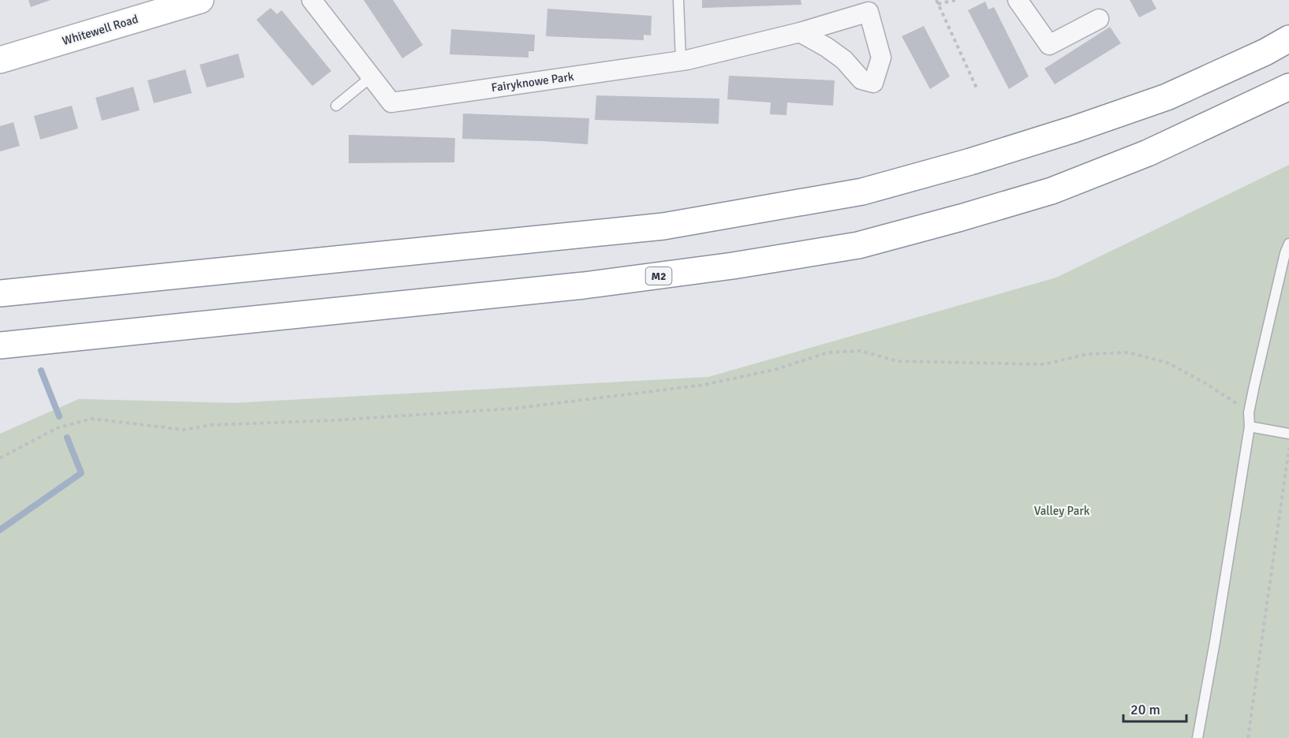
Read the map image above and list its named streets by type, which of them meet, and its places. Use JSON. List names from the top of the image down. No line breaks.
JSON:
{"streets":{"main road":["Whitewell Road","M2"],"street":["Fairyknowe Park"]},"parks":["Valley Park"],"scale_bar":"20 m"}
